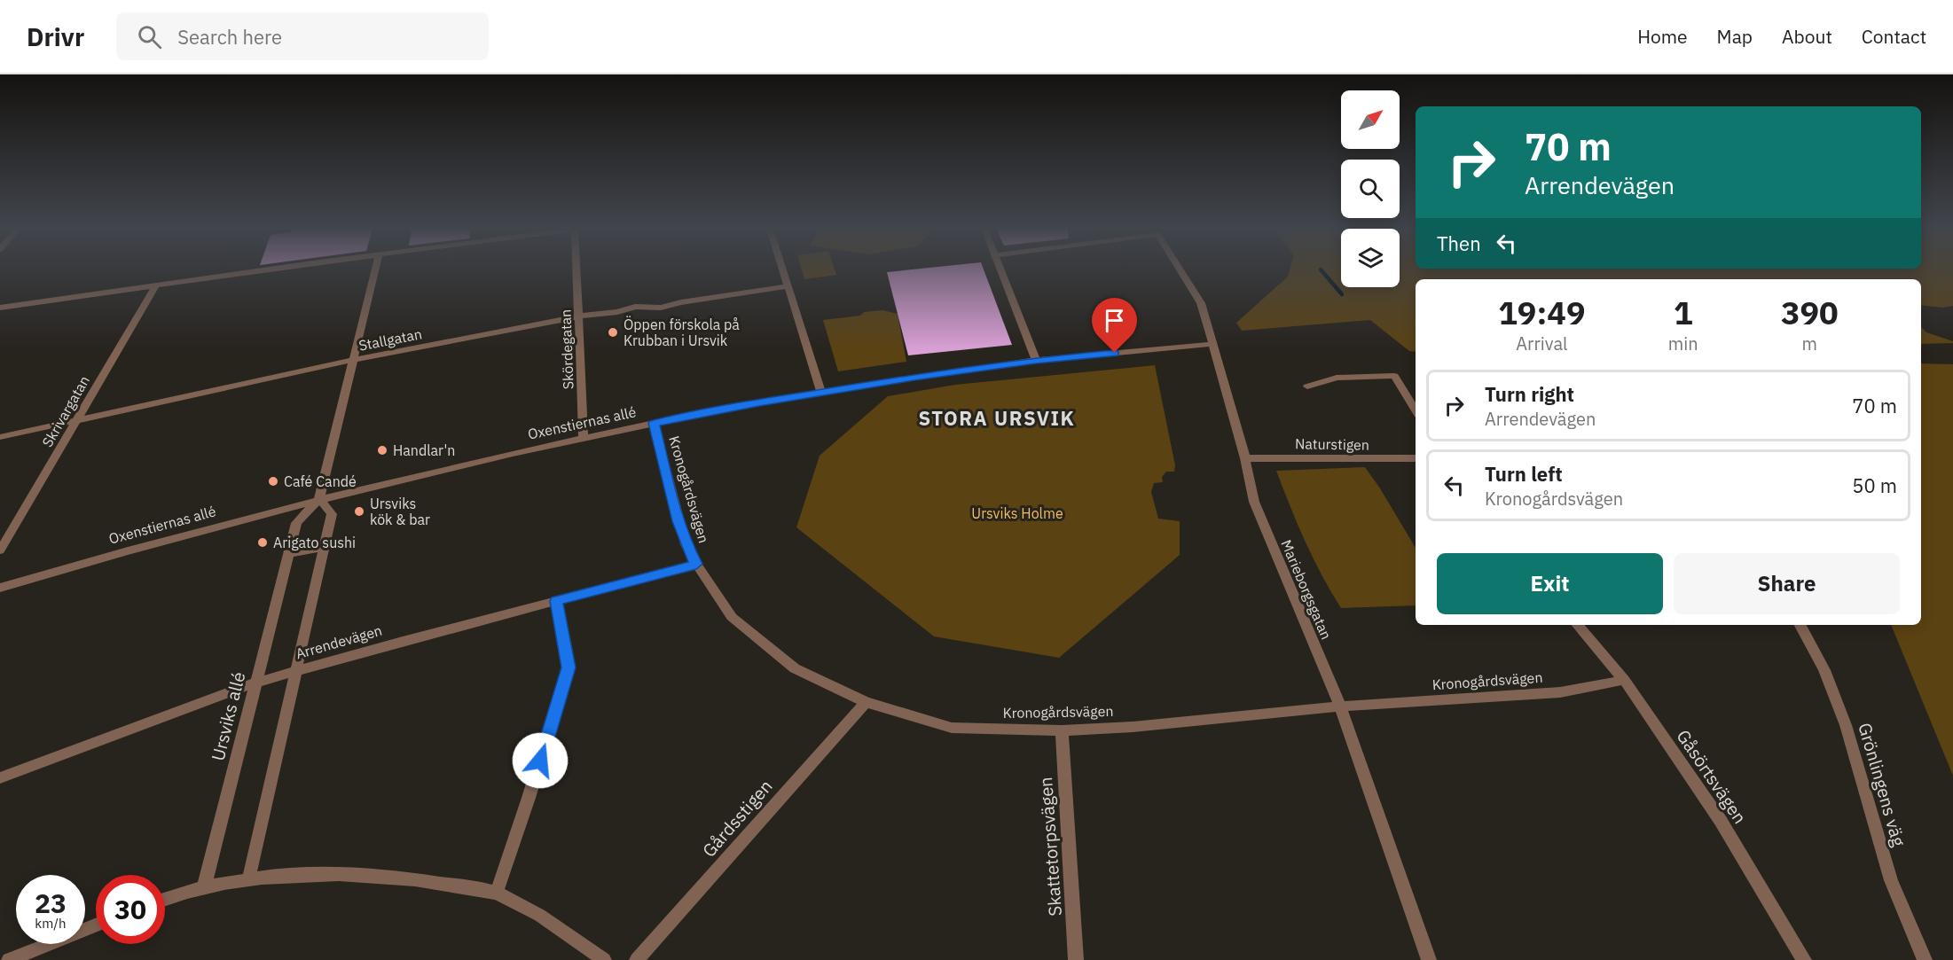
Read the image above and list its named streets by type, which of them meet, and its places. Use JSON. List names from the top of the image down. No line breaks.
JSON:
{"streets":{"street":["Stallgatan","Skördegatan","Skrivargatan","Oxenstiernas allé","Naturstigen","Kronogårdsvägen","Marieborgsgatan","Arrendevägen","Ursviks allé","Gåsörtsvägen","Grönlingens väg","Gårdsstigen","Skattetorpsvägen"]},"crossings":[["Stallgatan","Skördegatan"],["Stallgatan","Skrivargatan"],["Stallgatan","Ursviks allé"],["Skördegatan","Oxenstiernas allé"],["Oxenstiernas allé","Kronogårdsvägen"],["Oxenstiernas allé","Marieborgsgatan"],["Oxenstiernas allé","Ursviks allé"],["Naturstigen","Marieborgsgatan"],["Kronogårdsvägen","Marieborgsgatan"],["Kronogårdsvägen","Arrendevägen"],["Kronogårdsvägen","Gåsörtsvägen"],["Kronogårdsvägen","Gårdsstigen"],["Kronogårdsvägen","Skattetorpsvägen"],["Arrendevägen","Ursviks allé"]],"districts":["STORA URSVIK"],"parks":["Ursviks Holme"],"places":["Öppen förskola på Krubban i Ursvik","Handlar'n","Café Candé","Ursviks kök & bar","Arigato sushi"],"north":"top right","page":{"header":"Drivr","search":"Search here","nav":["Home","Map","About","Contact"],"turn":["70 m","Arrendevägen"],"then":"Then","eta":["19:49","Arrival","1","min","390","m"],"list":[{"name":"Turn right","note":"Arrendevägen","value":"70 m"},{"name":"Turn left","note":"Kronogårdsvägen","value":"50 m"}],"buttons":["Exit","Share"],"speed":"23 km/h","limit":"30"}}
